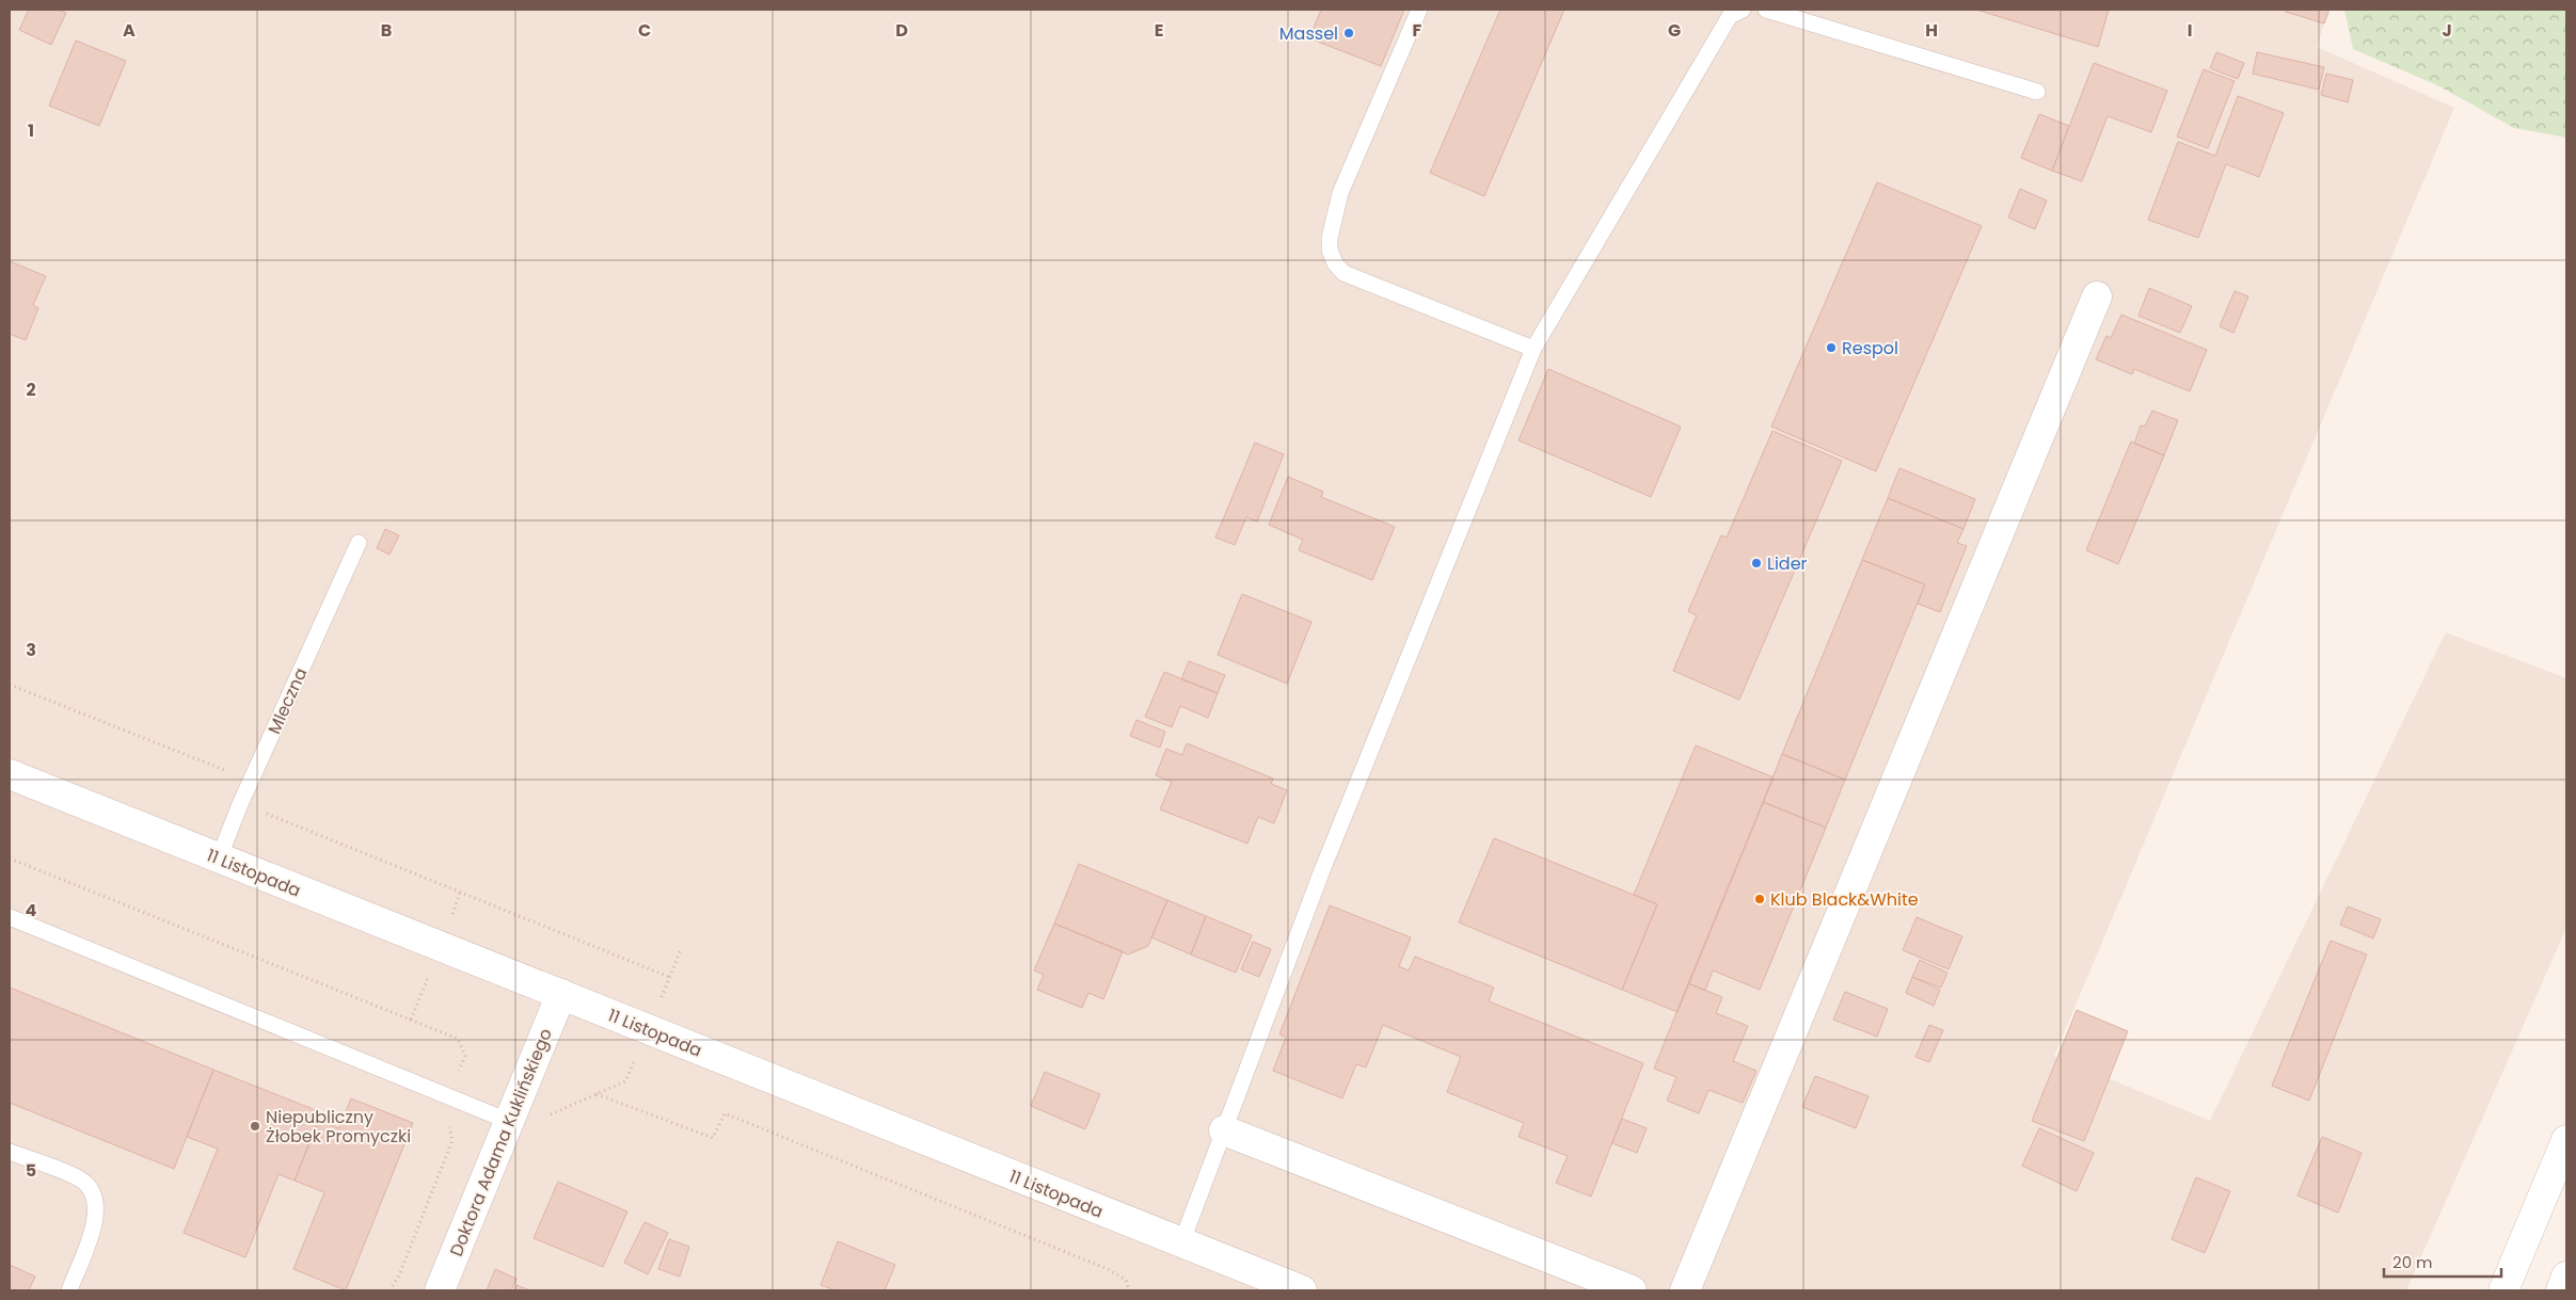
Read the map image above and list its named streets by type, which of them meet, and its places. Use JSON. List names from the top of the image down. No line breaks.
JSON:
{"streets":{"street":["11 Listopada","Doktora Adama Kuklińskiego"],"lane":["Mleczna"]},"crossings":[["Mleczna","11 Listopada"],["11 Listopada","Doktora Adama Kuklińskiego"]],"places":["Massel","Respol","Lider","Klub Black&White","Niepubliczny Żłobek Promyczki"],"scale_bar":"20 m","grid":{"columns":["A","B","C","D","E","F","G","H","I","J"],"rows":["1","2","3","4","5"]}}
